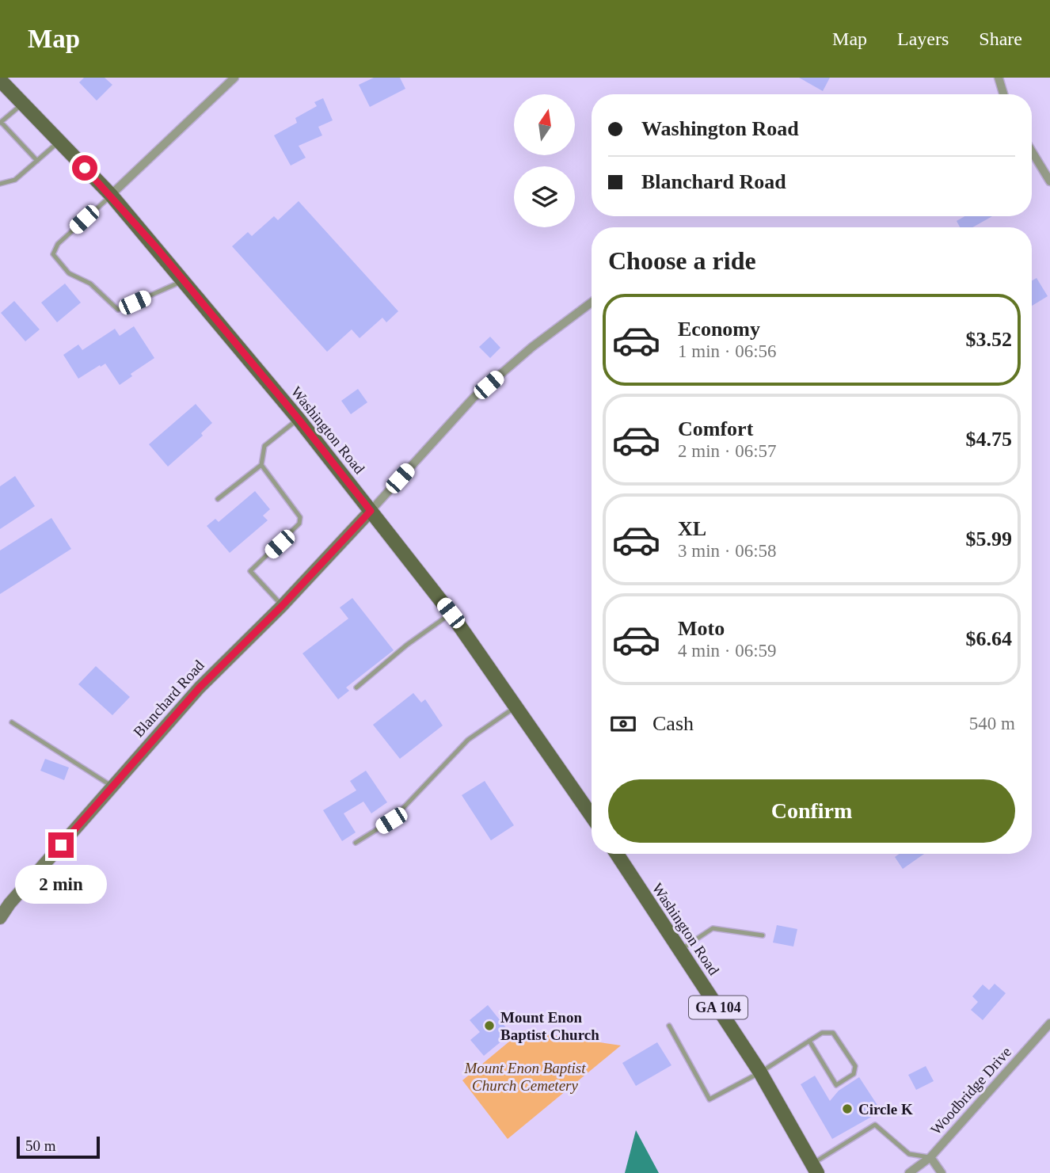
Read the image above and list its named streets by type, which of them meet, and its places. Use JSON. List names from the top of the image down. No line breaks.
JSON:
{"streets":{"main road":["Washington Road","GA 104"],"street":["Blanchard Road","Woodbridge Drive"]},"crossings":[["Washington Road","Blanchard Road"]],"parks":["Mount Enon Baptist Church Cemetery"],"places":["Mount Enon Baptist Church","Circle K"],"scale_bar":"50 m","north":"top","page":{"header":"Map","nav":["Map","Layers","Share"],"banner":["Washington Road","Blanchard Road"],"heading":"Choose a ride","list":[{"name":"Economy","note":"1 min · 06:56","value":"$3.52"},{"name":"Comfort","note":"2 min · 06:57","value":"$4.75"},{"name":"XL","note":"3 min · 06:58","value":"$5.99"},{"name":"Moto","note":"4 min · 06:59","value":"$6.64"}],"pay":["Cash","540 m"],"buttons":"Confirm","bubble":"2 min","scale":"50 m"}}
